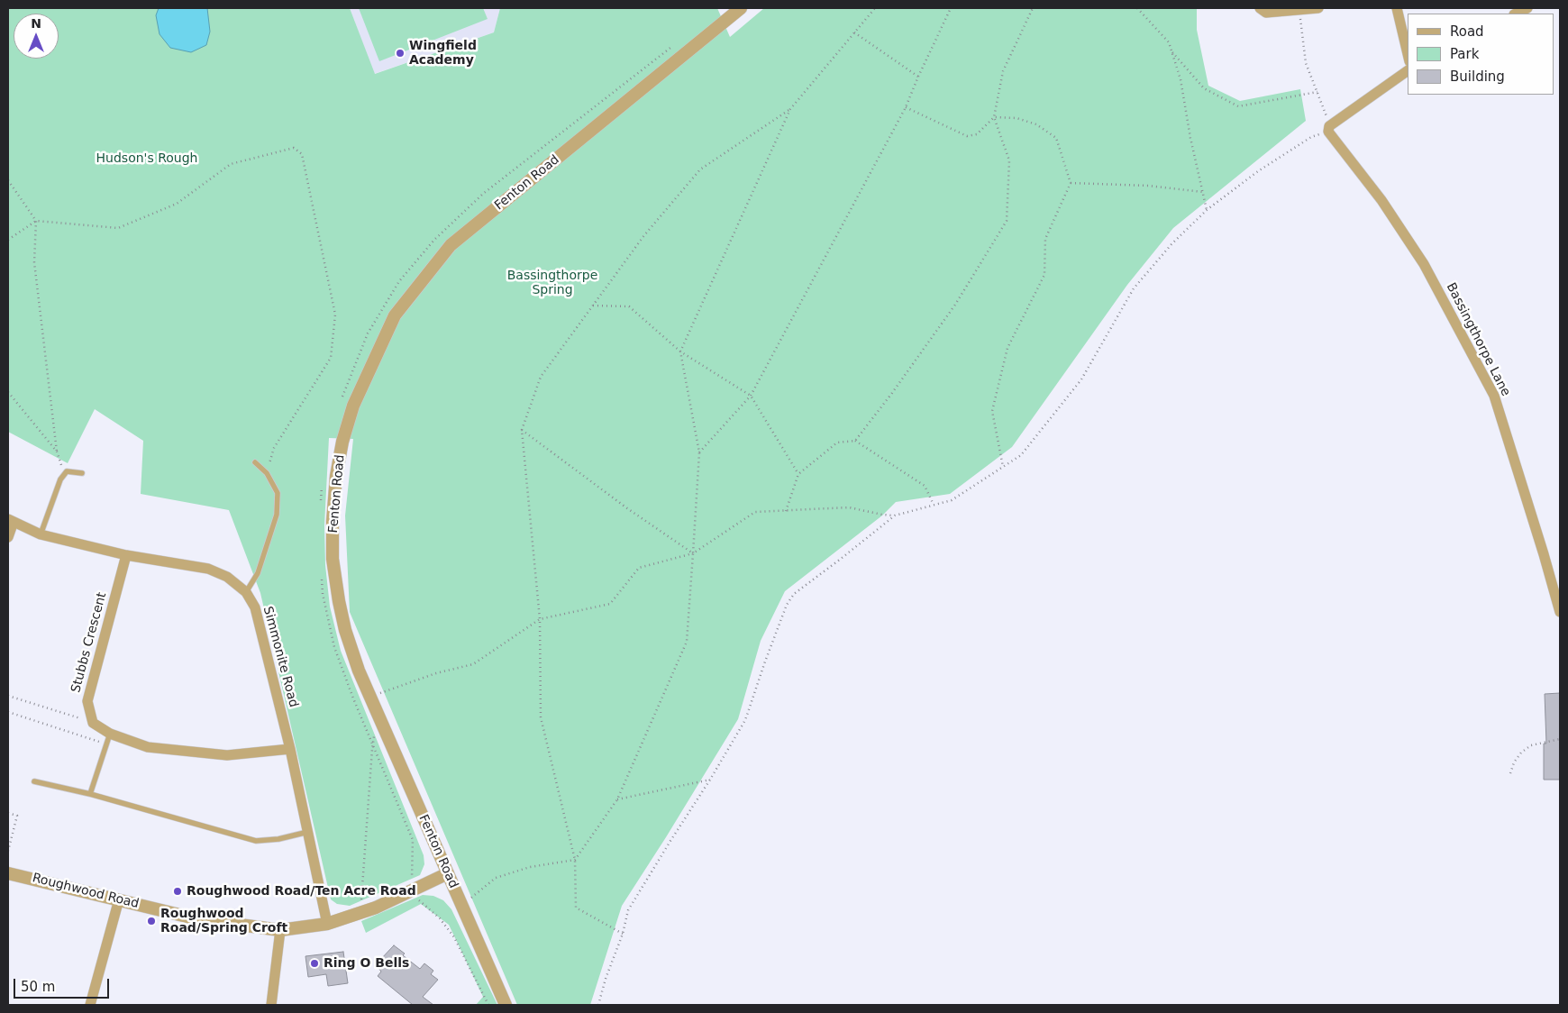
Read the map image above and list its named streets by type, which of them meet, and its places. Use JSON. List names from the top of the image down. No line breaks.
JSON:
{"streets":{"street":["Fenton Road","Bassingthorpe Lane","Stubbs Crescent","Simmonite Road","Roughwood Road"]},"crossings":[["Fenton Road","Roughwood Road"],["Stubbs Crescent","Simmonite Road"],["Simmonite Road","Roughwood Road"]],"parks":["Hudson's Rough","Bassingthorpe Spring"],"places":["Wingfield Academy","Roughwood Road/Ten Acre Road","Roughwood Road/Spring Croft","Ring O Bells"],"legend":["Road","Park","Building"],"scale_bar":"50 m","north":"top"}
